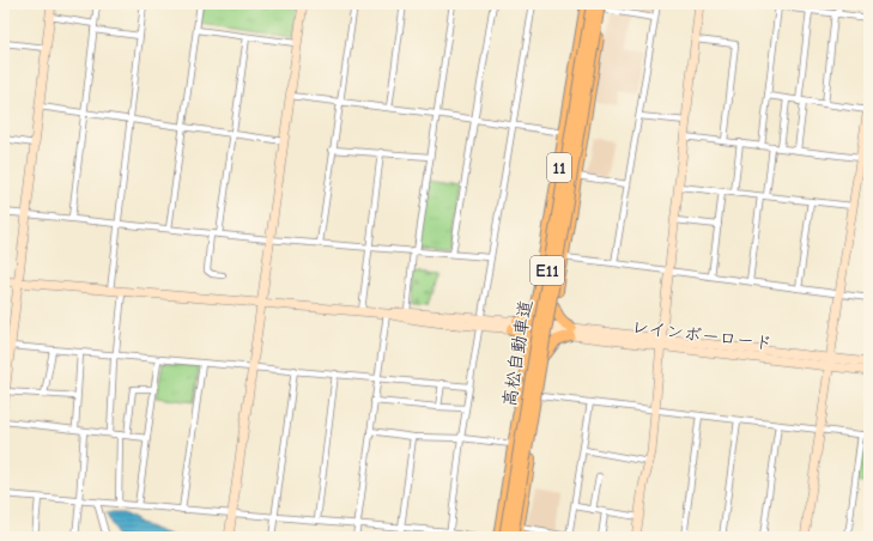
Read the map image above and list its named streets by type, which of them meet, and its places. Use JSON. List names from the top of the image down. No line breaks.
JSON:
{"streets":{"highway":["11","E11","高松自動車道"],"street":["レインボーロード"]},"crossings":[["11","レインボーロード"],["11","高松自動車道"]]}
